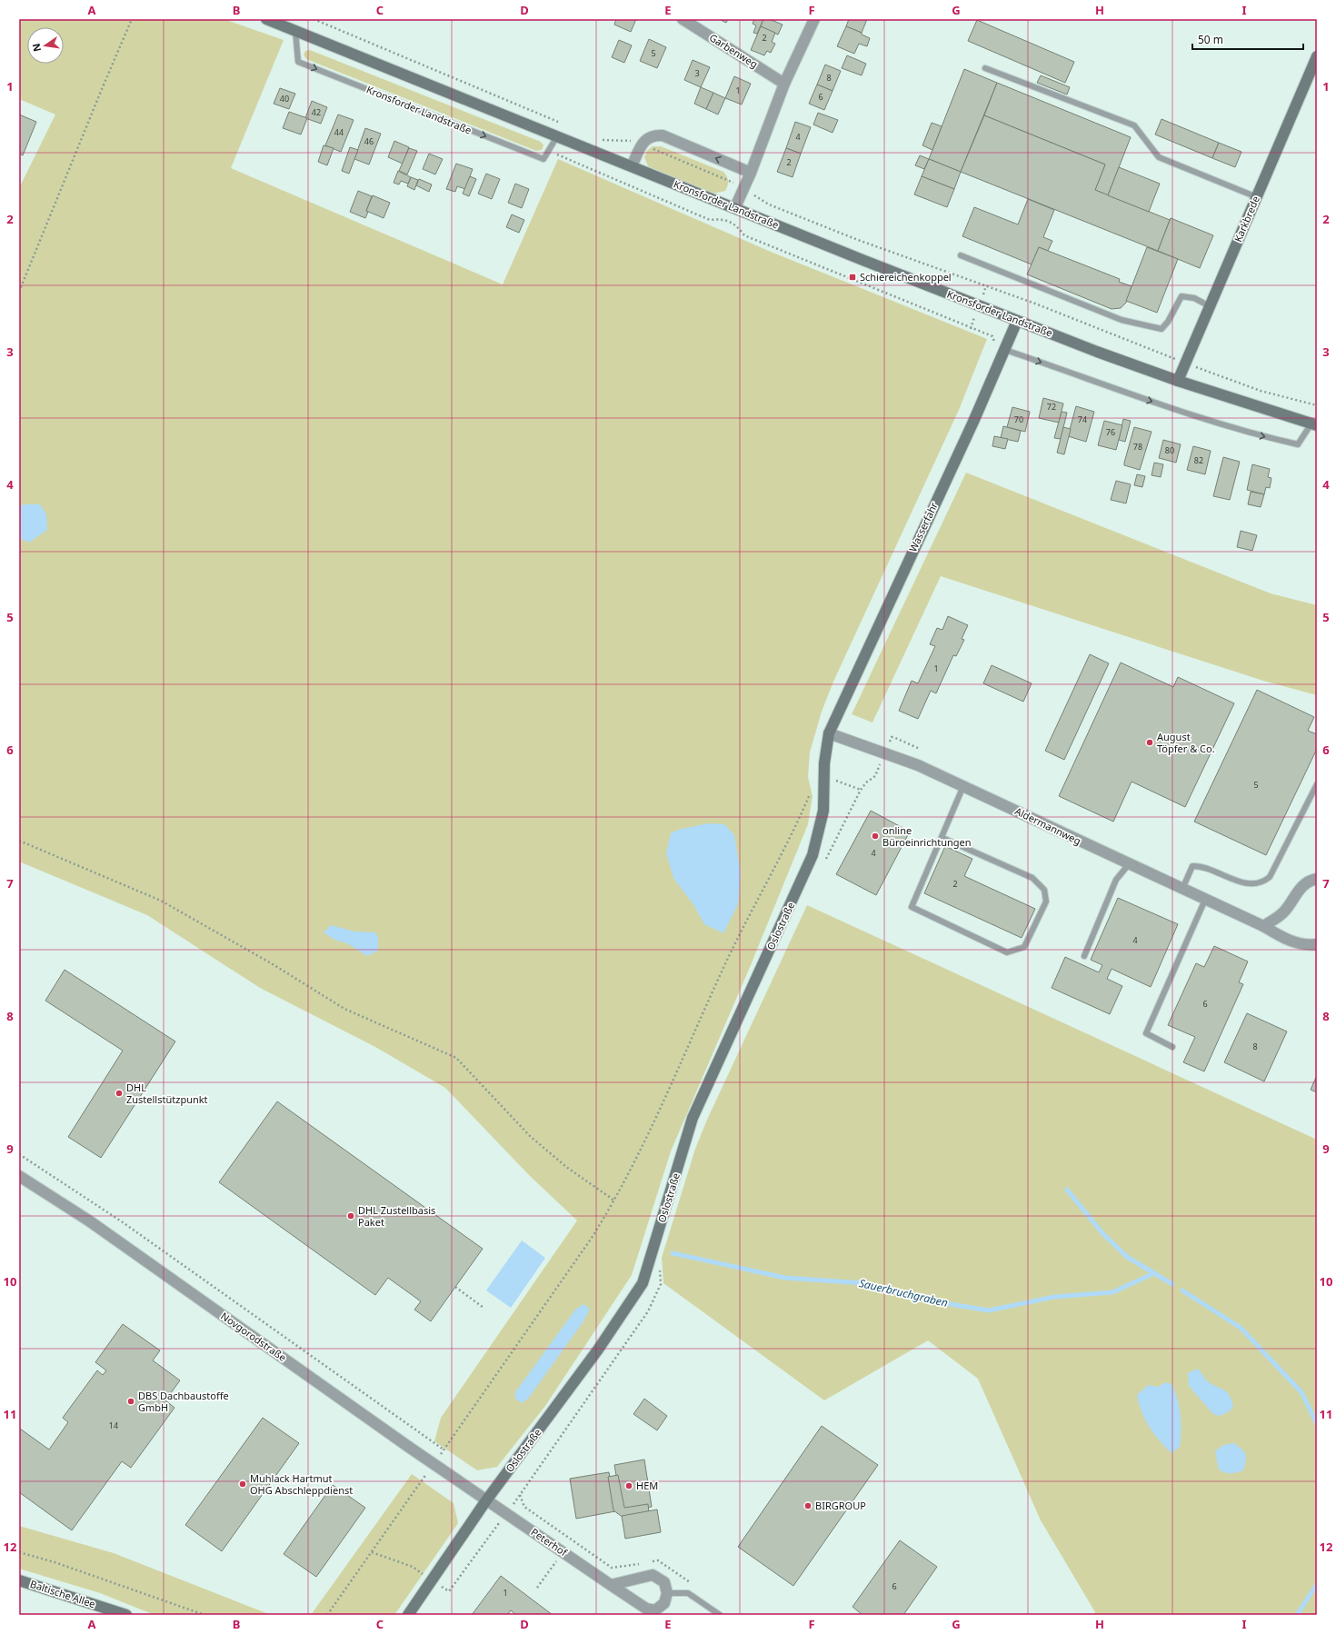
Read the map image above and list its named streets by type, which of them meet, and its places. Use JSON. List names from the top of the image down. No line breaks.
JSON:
{"streets":{"street":["Garbenweg","Kronsforder Landstraße","Karkbrede","Wasserfahr","Aldermannweg","Oslostraße","Novgorodstraße","Peterhof","Baltische Allee"]},"crossings":[["Kronsforder Landstraße","Karkbrede"],["Kronsforder Landstraße","Wasserfahr"],["Wasserfahr","Aldermannweg"],["Wasserfahr","Oslostraße"],["Aldermannweg","Oslostraße"],["Oslostraße","Novgorodstraße"],["Oslostraße","Peterhof"],["Novgorodstraße","Peterhof"]],"water":["Sauerbruchgraben"],"places":{"transit":["Schiereichenkoppel"],"other":["August Töpfer & Co.","online Büroeinrichtungen","DHL Zustellstützpunkt","DHL Zustellbasis Paket","DBS Dachbaustoffe GmbH","Muhlack Hartmut OHG Abschleppdienst","HEM","BIRGROUP"]},"house_numbers":["2","5","3","8","1","6","40","42","44","4","46","2","72","70","74","76","78","80","82","1","5","4","2","4","6","8","14","6","1"],"scale_bar":"50 m","north":"left","grid":{"columns":["A","B","C","D","E","F","G","H","I"],"rows":["1","2","3","4","5","6","7","8","9","10","11","12"]}}
